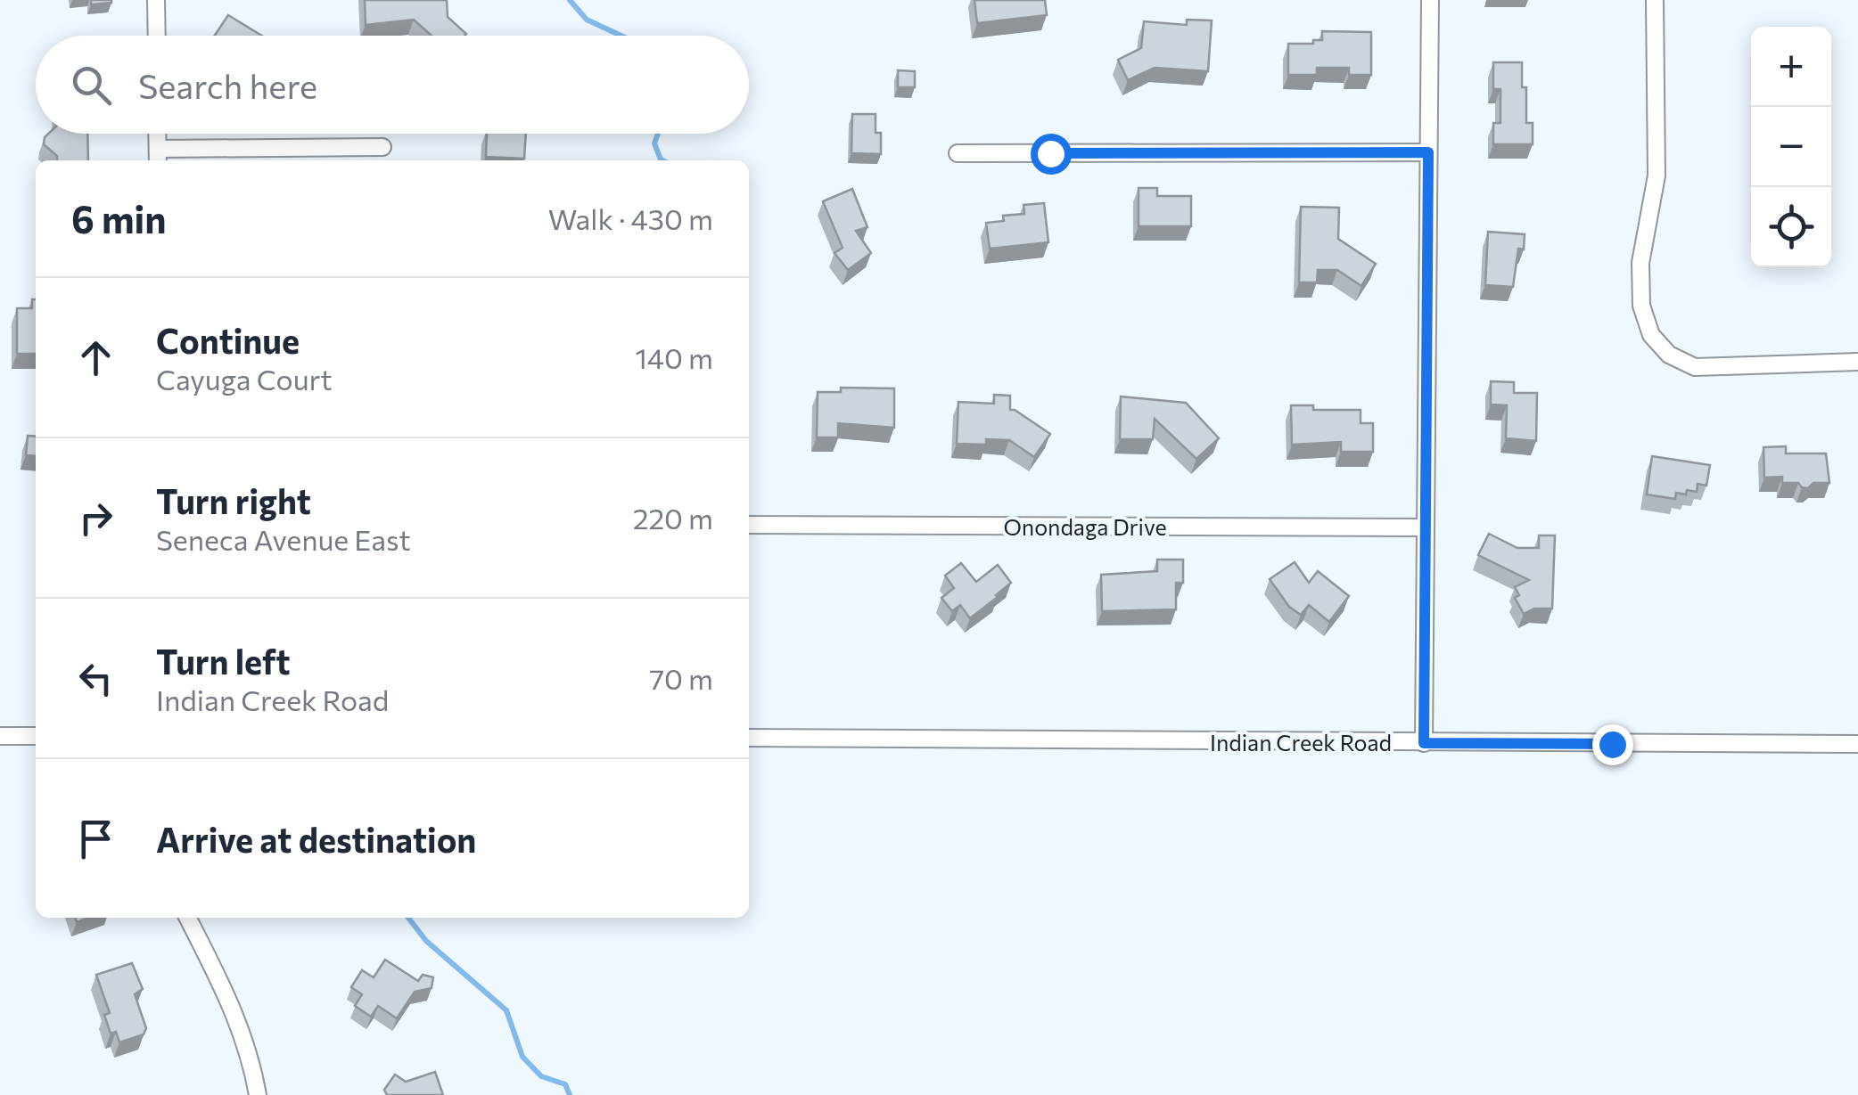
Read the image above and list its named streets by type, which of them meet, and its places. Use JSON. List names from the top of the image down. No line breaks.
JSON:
{"streets":{"street":["Onondaga Drive","Indian Creek Road"]},"page":{"map_buttons":["+","−"],"search":"Search here","heading":["6 min","Walk · 430 m"],"list":[["Continue","Cayuga Court","140 m"],["Turn right","Seneca Avenue East","220 m"],["Turn left","Indian Creek Road","70 m"],"Arrive at destination"]}}
